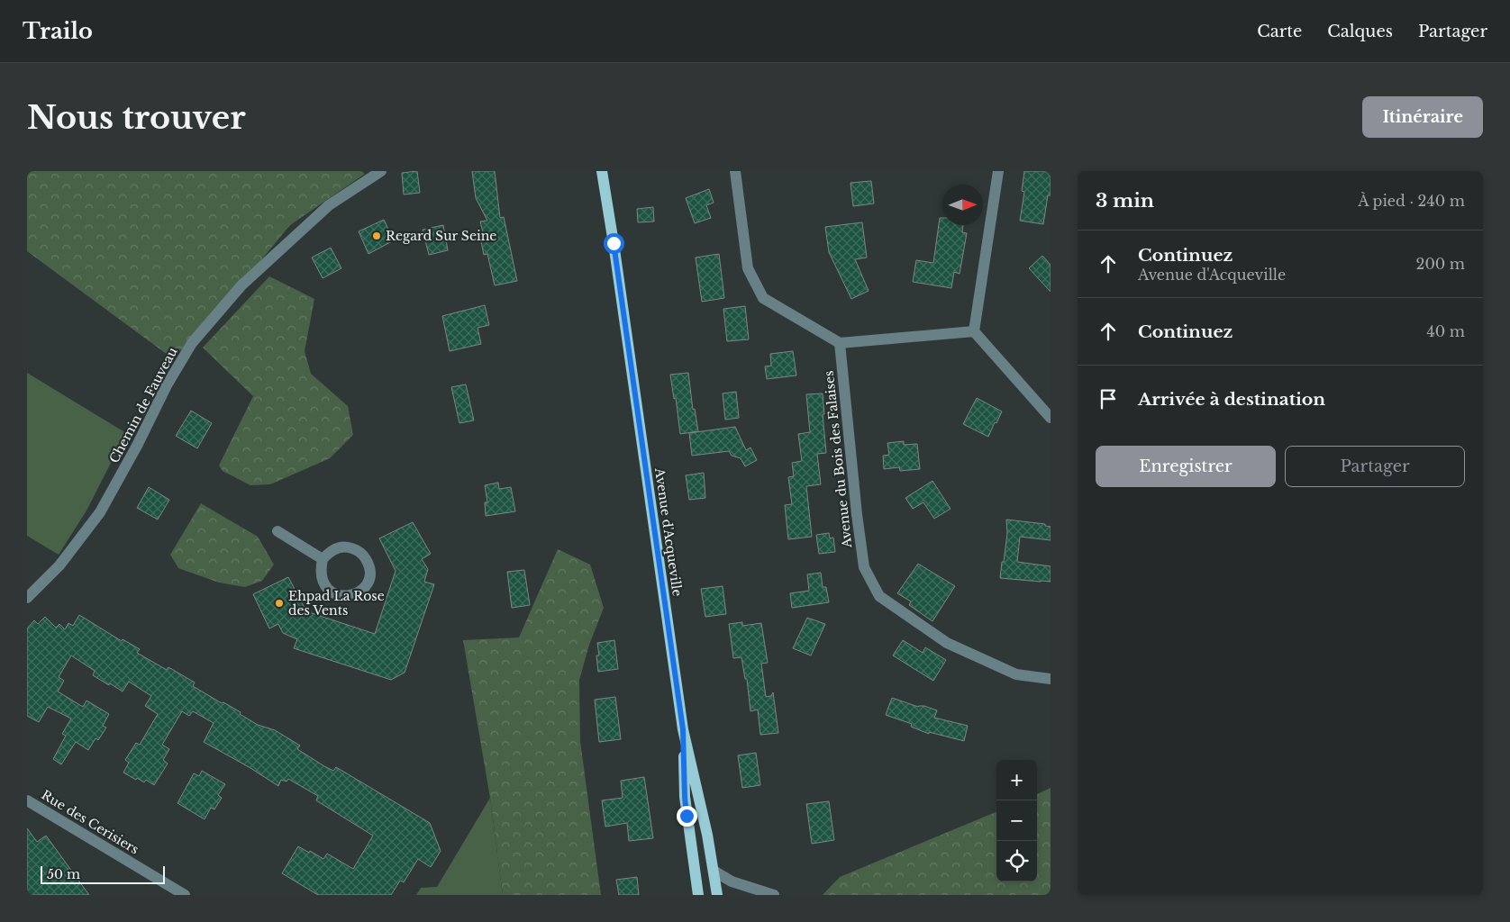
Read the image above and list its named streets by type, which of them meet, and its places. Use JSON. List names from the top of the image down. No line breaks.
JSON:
{"streets":{"main road":["Avenue d'Acqueville"],"street":["Chemin de Fauveau","Avenue du Bois des Falaises","Rue des Cerisiers"]},"places":["Regard Sur Seine","Ehpad La Rose des Vents"],"scale_bar":"50 m","north":"right","page":{"header":"Trailo","nav":["Carte","Calques","Partager"],"buttons":["Itinéraire",["Enregistrer","Partager"]],"title":"Nous trouver","heading":["3 min","À pied · 240 m"],"list":[["Continuez","Avenue d'Acqueville","200 m"],["Continuez","40 m"],"Arrivée à destination"],"map_buttons":["+","−"],"scale":"50 m"}}
